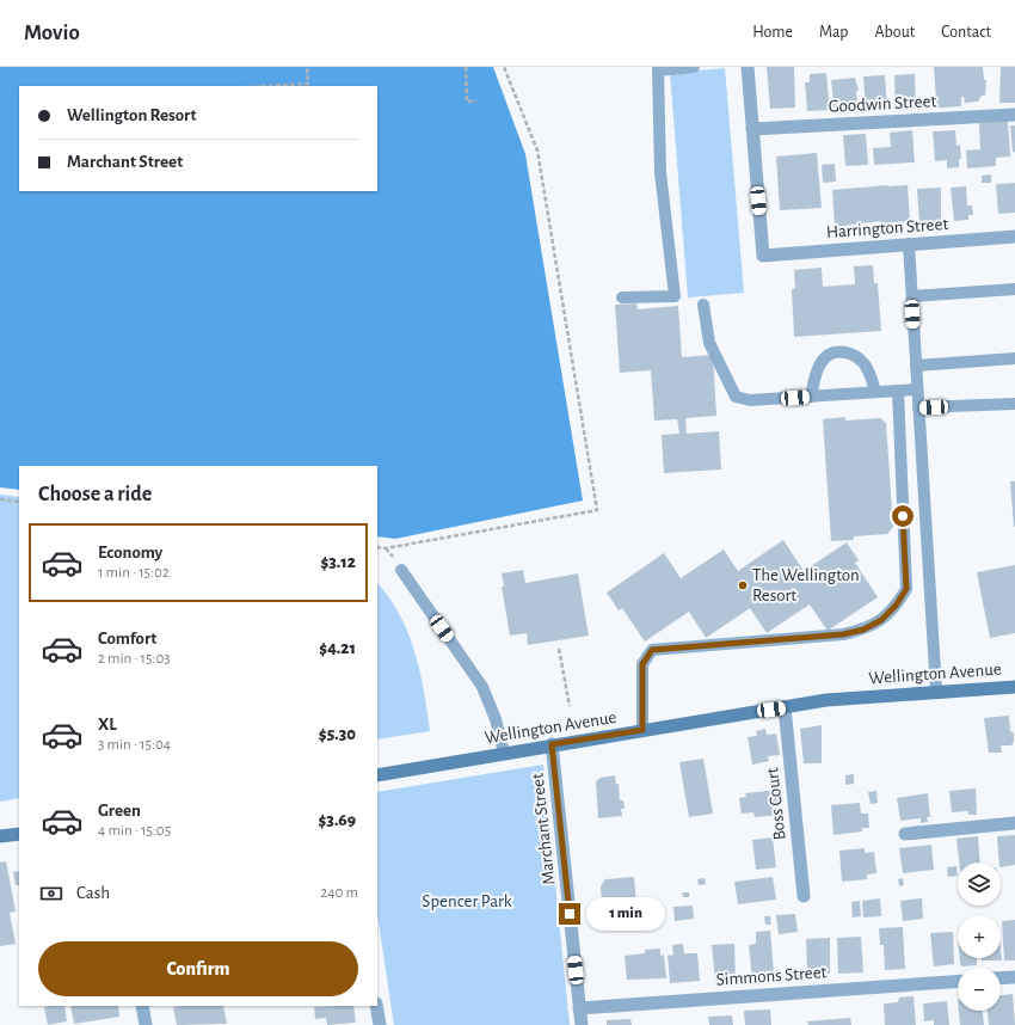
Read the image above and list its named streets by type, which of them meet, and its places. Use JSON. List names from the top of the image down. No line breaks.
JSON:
{"streets":{"main road":["Wellington Avenue"],"street":["Goodwin Street","Harrington Street","Boss Court","Marchant Street","Simmons Street"]},"crossings":[["Goodwin Street","Harrington Street"],["Wellington Avenue","Boss Court"],["Wellington Avenue","Marchant Street"],["Marchant Street","Simmons Street"]],"parks":["Spencer Park"],"places":["The Wellington Resort"],"page":{"header":"Movio","nav":["Home","Map","About","Contact"],"banner":["Wellington Resort","Marchant Street"],"heading":"Choose a ride","list":[{"name":"Economy","note":"1 min · 15:02","value":"$3.12"},{"name":"Comfort","note":"2 min · 15:03","value":"$4.21"},{"name":"XL","note":"3 min · 15:04","value":"$5.30"},{"name":"Green","note":"4 min · 15:05","value":"$3.69"}],"map_buttons":["+","−"],"pay":["Cash","240 m"],"bubble":"1 min","buttons":"Confirm"}}
